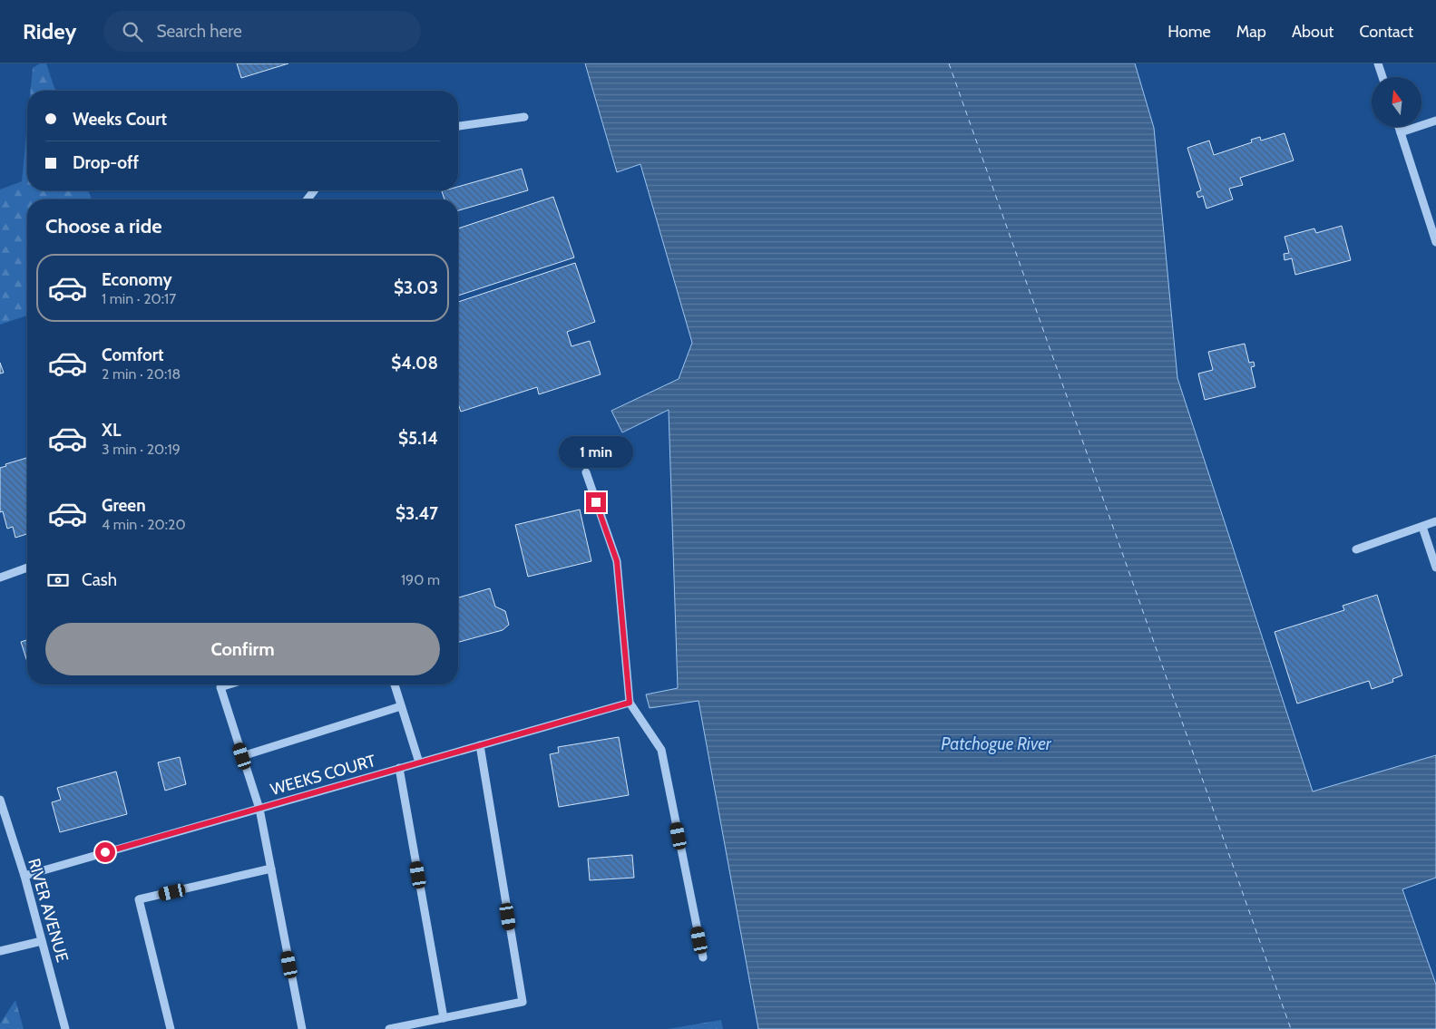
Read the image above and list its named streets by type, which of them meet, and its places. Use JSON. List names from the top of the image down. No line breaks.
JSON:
{"streets":{"street":["WEEKS COURT","RIVER AVENUE"]},"crossings":[["WEEKS COURT","RIVER AVENUE"]],"water":["Patchogue River"],"north":"top","page":{"header":"Ridey","search":"Search here","nav":["Home","Map","About","Contact"],"banner":["Weeks Court","Drop-off"],"heading":"Choose a ride","list":[{"name":"Economy","note":"1 min · 20:17","value":"$3.03"},{"name":"Comfort","note":"2 min · 20:18","value":"$4.08"},{"name":"XL","note":"3 min · 20:19","value":"$5.14"},{"name":"Green","note":"4 min · 20:20","value":"$3.47"}],"bubble":"1 min","pay":["Cash","190 m"],"buttons":"Confirm"}}
